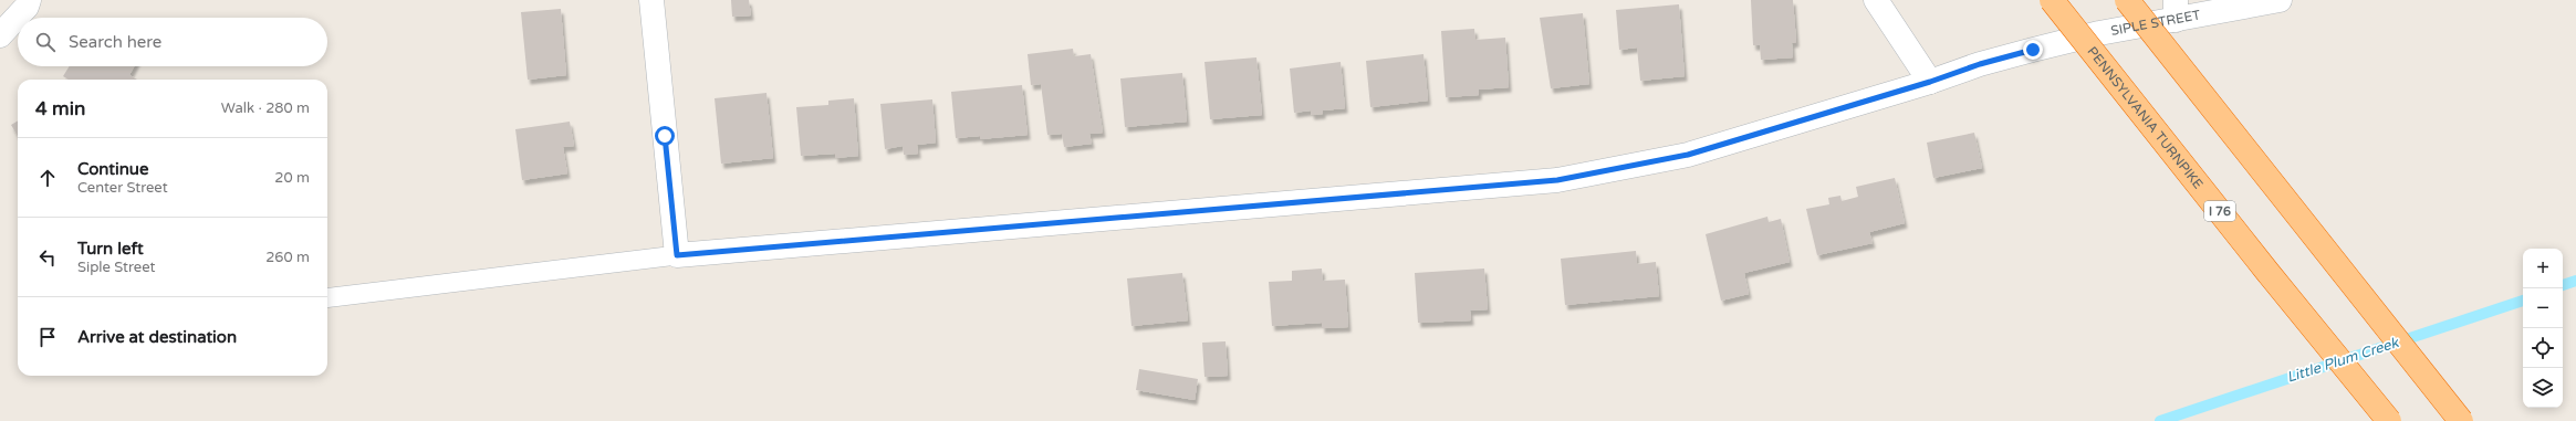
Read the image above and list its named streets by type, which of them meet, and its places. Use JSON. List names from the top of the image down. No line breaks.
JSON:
{"streets":{"highway":["PENNSYLVANIA TURNPIKE","I 76"],"street":["SIPLE STREET"]},"water":["Little Plum Creek"],"page":{"search":"Search here","heading":["4 min","Walk · 280 m"],"list":[["Continue","Center Street","20 m"],["Turn left","Siple Street","260 m"],"Arrive at destination"],"map_buttons":["+","−"]}}
